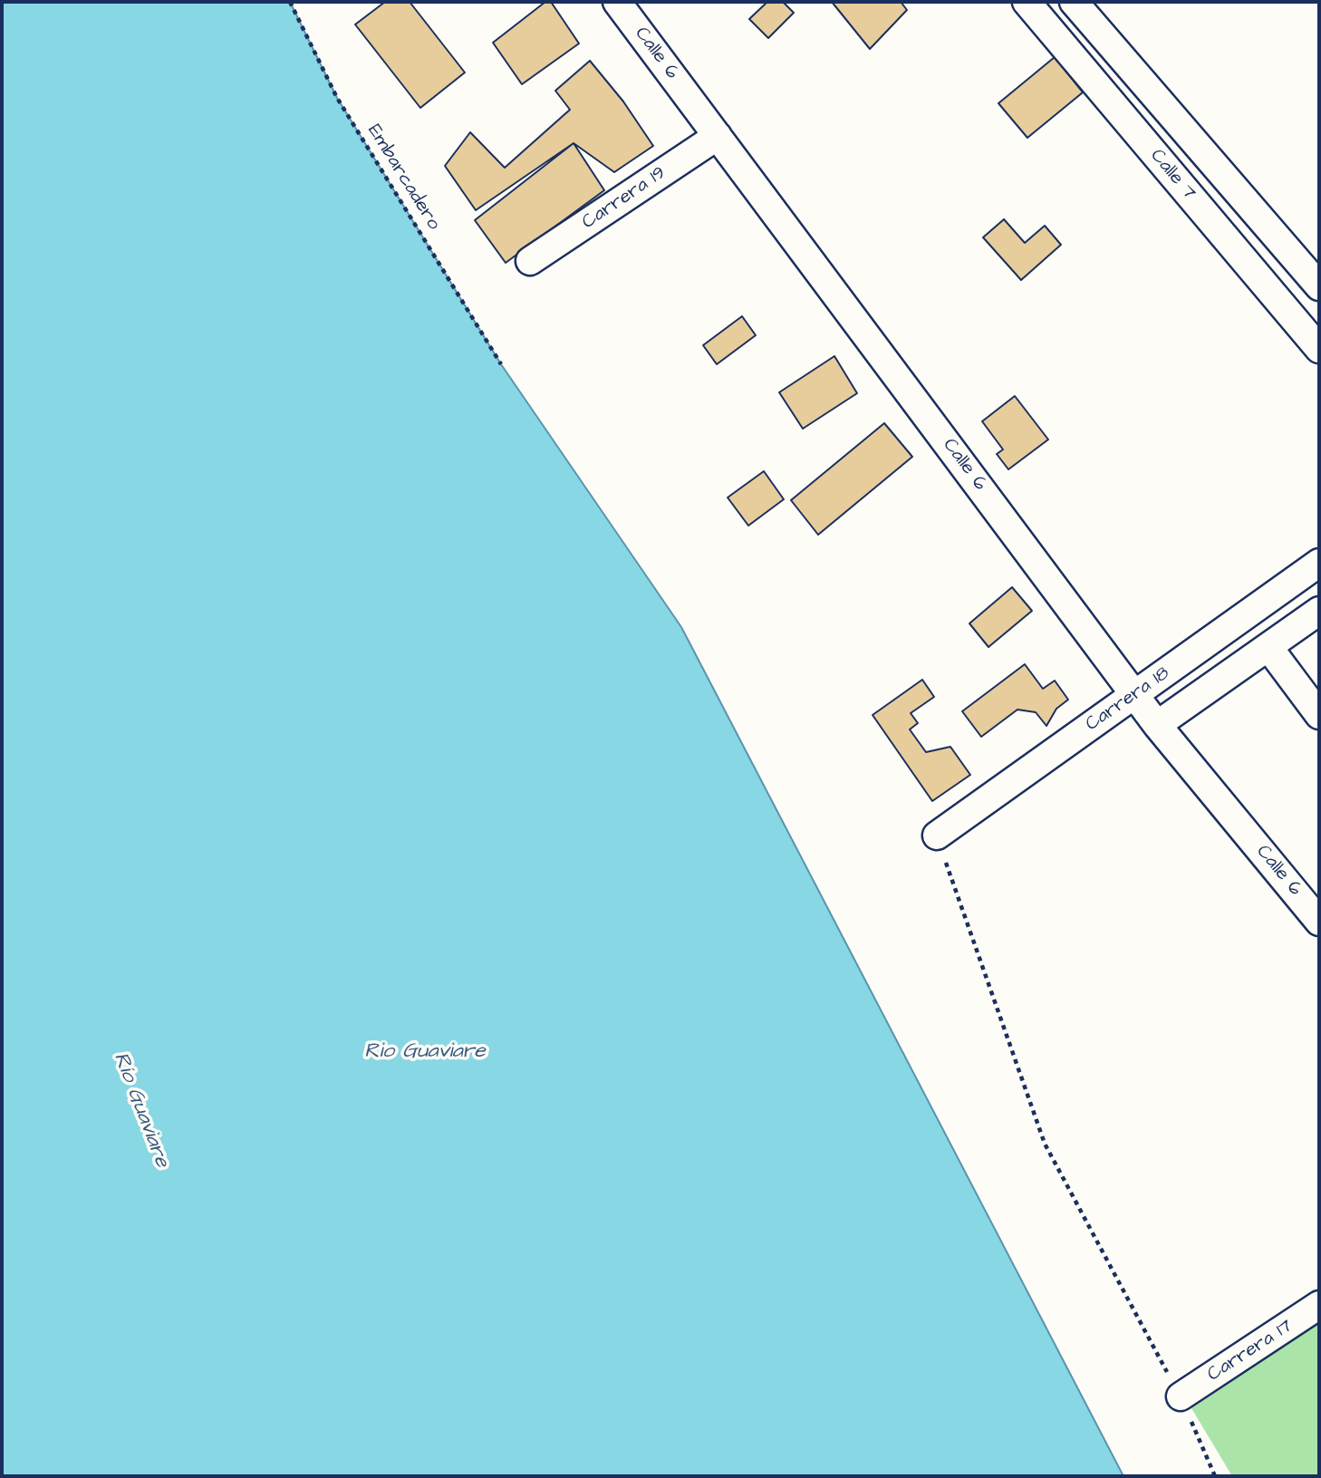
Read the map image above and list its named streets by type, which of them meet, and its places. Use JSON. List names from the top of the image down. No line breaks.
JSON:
{"streets":{"street":["Calle 6","Calle 7","Carrera 19","Carrera 18","Carrera 17"],"path":["Embarcadero"]},"crossings":[["Calle 6","Carrera 19"],["Calle 6","Carrera 18"]],"water":["Rio Guaviare","Río Guaviare"]}
